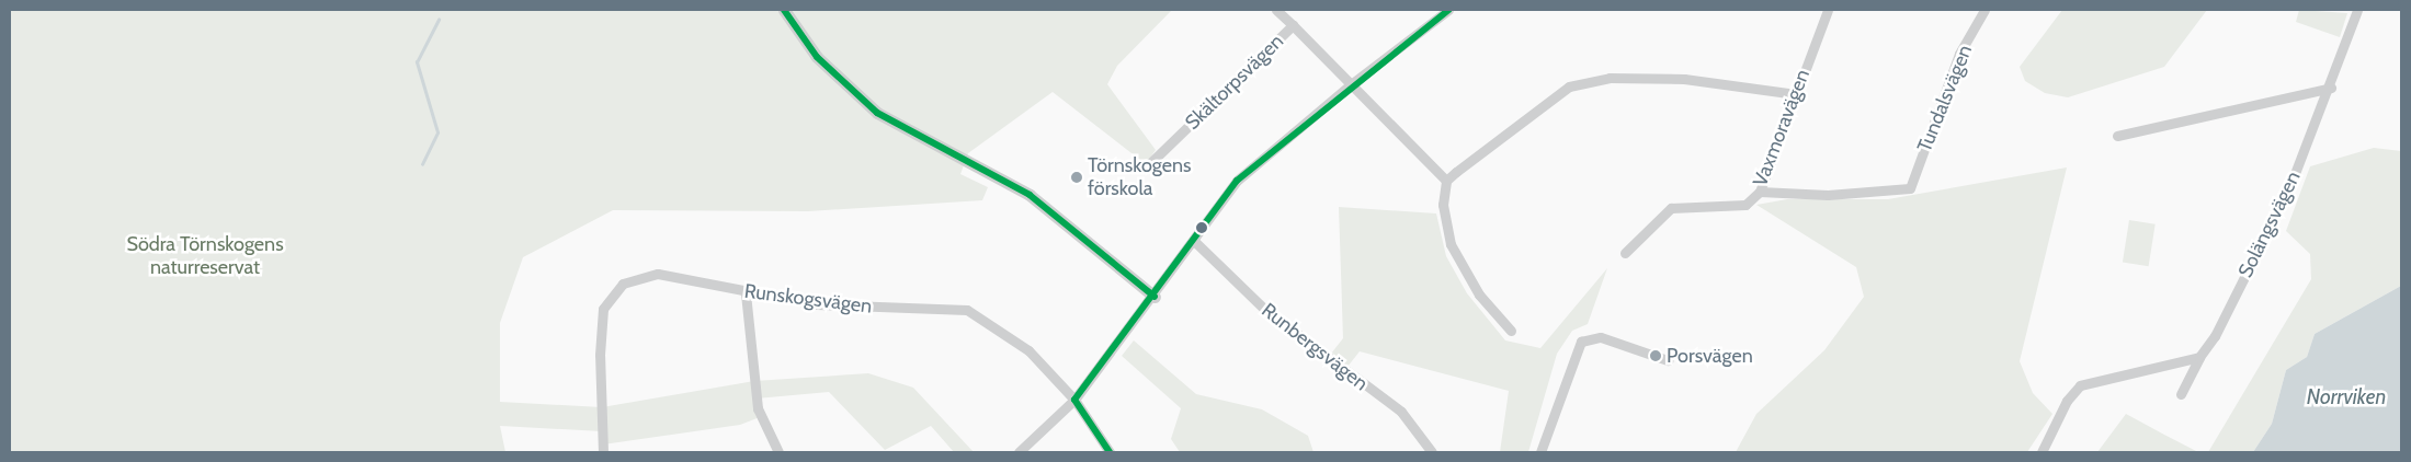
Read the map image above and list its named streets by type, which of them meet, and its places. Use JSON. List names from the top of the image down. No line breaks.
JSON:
{"streets":{"street":["Skältorpsvägen","Tundalsvägen","Vaxmoravägen","Solängsvägen","Runskogsvägen","Runbergsvägen"]},"crossings":[["Tundalsvägen","Vaxmoravägen"]],"water":["Norrviken"],"parks":["Södra Törnskogens naturreservat"],"places":["Törnskogens förskola","Porsvägen"]}
